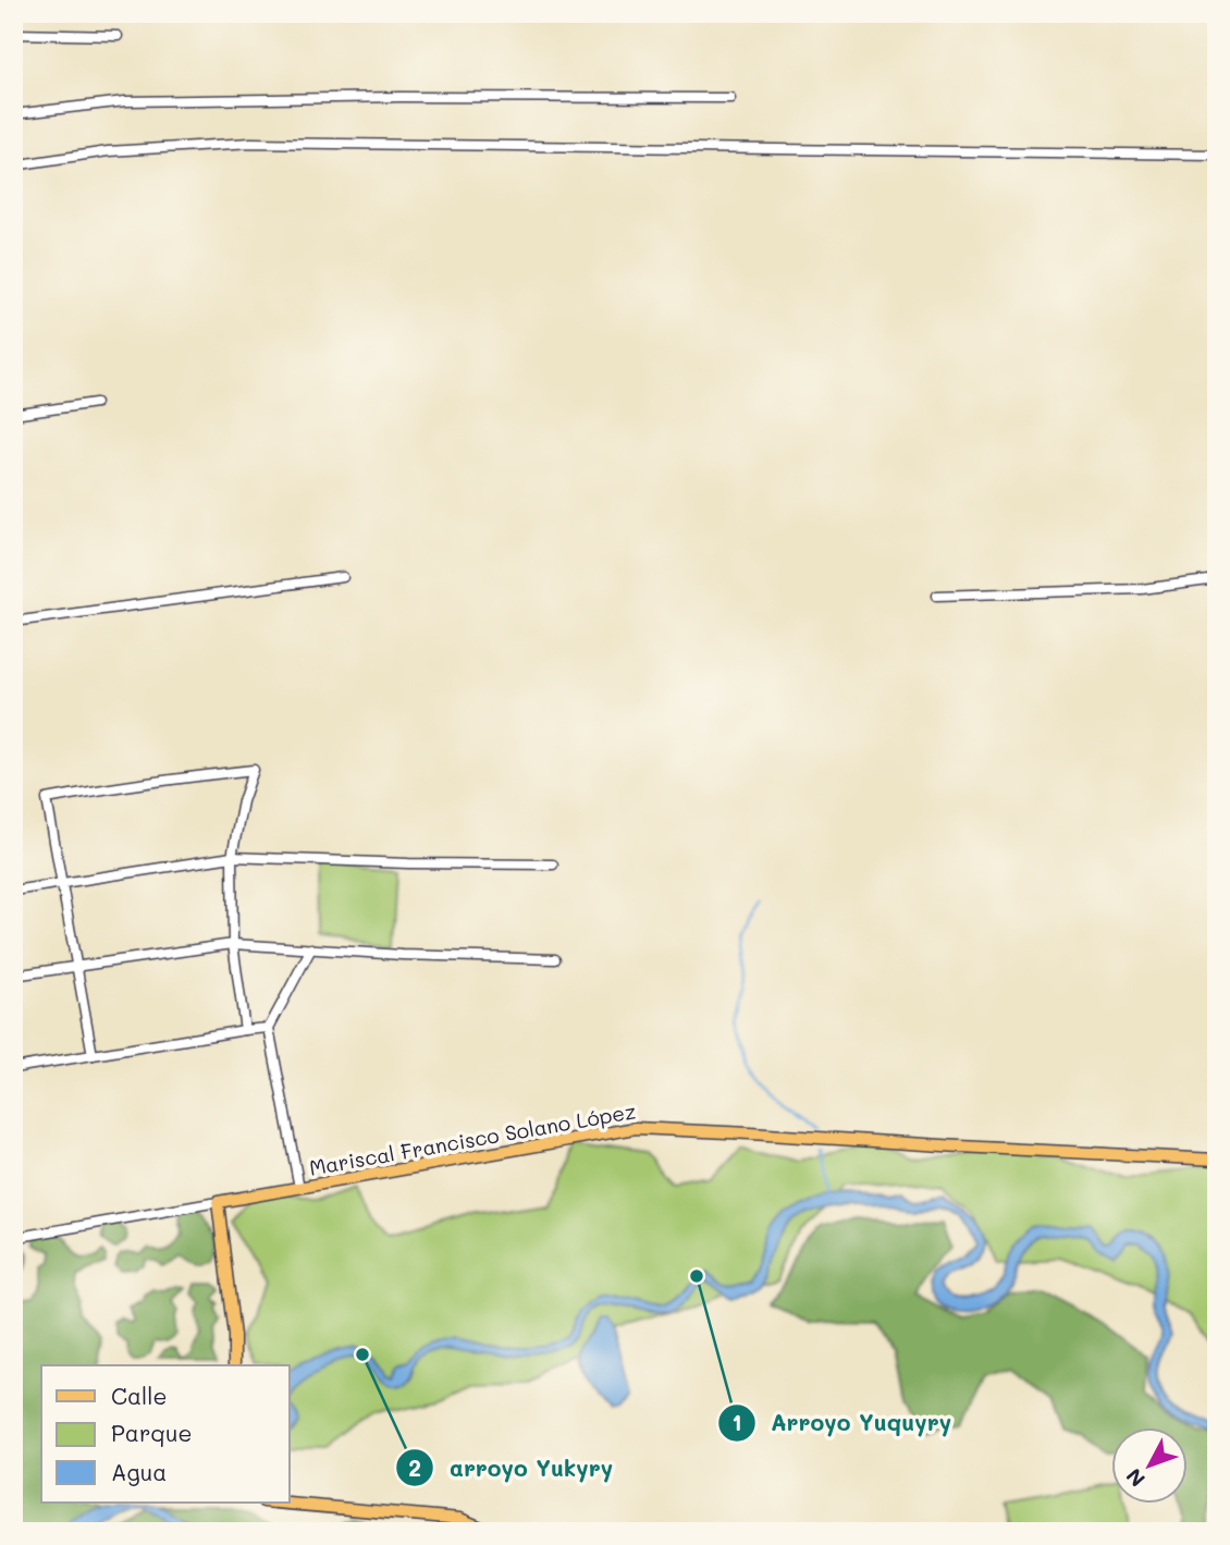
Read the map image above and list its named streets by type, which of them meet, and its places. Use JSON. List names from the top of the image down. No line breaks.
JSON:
{"streets":{"main road":["Mariscal Francisco Solano López"]},"places":["Arroyo Yuquyry","arroyo Yukyry"],"legend":["Calle","Parque","Agua"],"north":"bottom left"}
